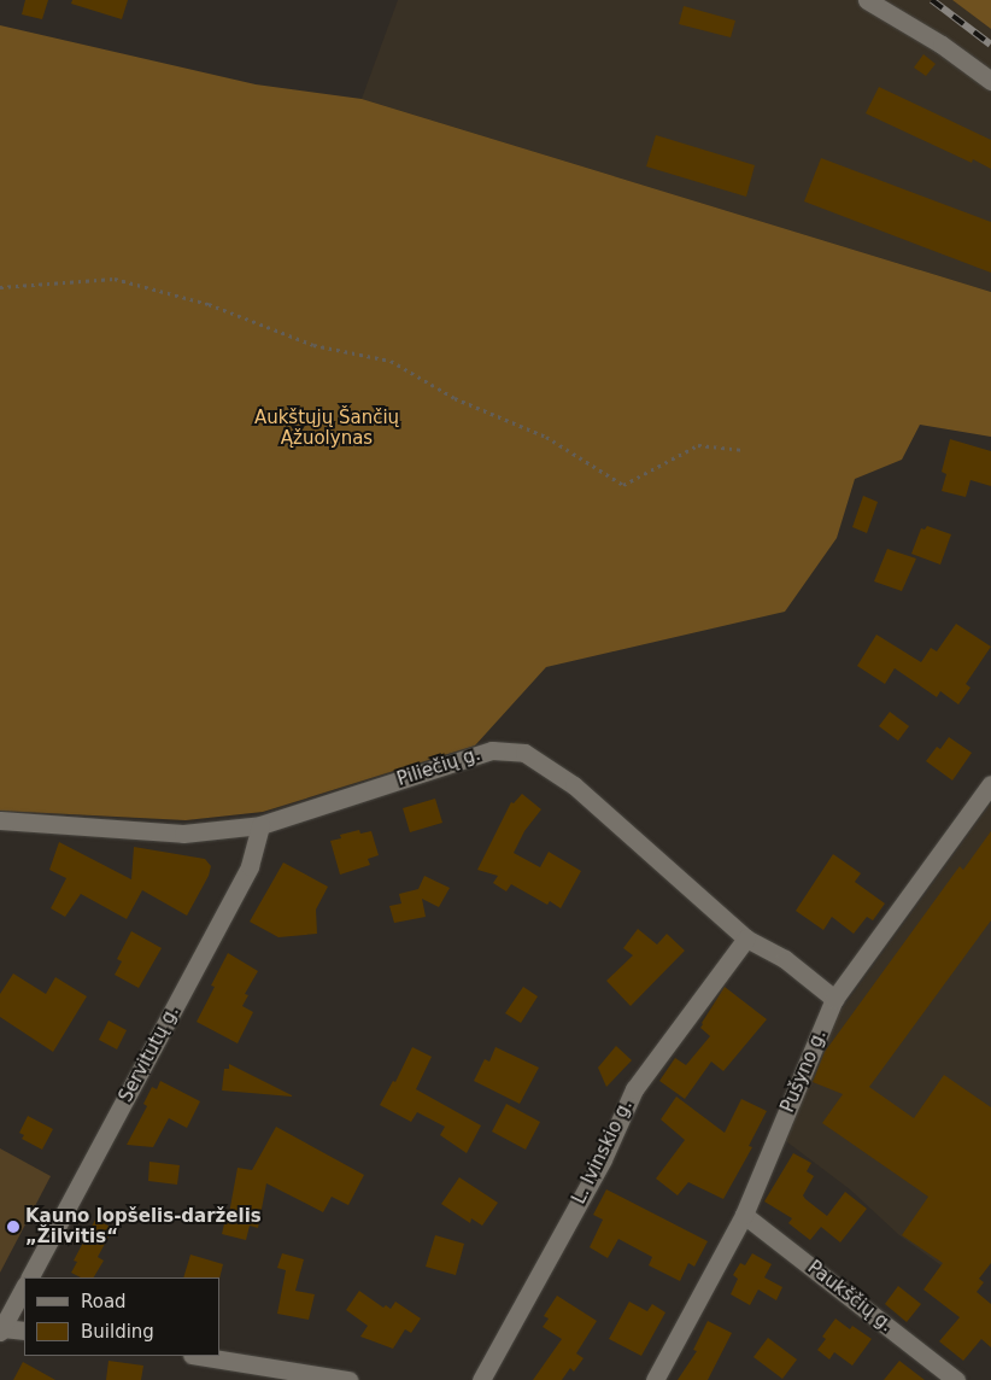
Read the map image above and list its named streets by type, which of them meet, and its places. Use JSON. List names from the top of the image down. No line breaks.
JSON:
{"streets":{"street":["Piliečių g.","Servitutų g.","Pušyno g.","L. Ivinskio g.","Paukščių g."]},"crossings":[["Piliečių g.","Servitutų g."],["Piliečių g.","Pušyno g."],["Piliečių g.","L. Ivinskio g."],["Pušyno g.","Paukščių g."]],"parks":["Aukštųjų Šančių Ąžuolynas"],"places":["Kauno lopšelis-darželis „Žilvitis“"],"legend":["Road","Building"]}
